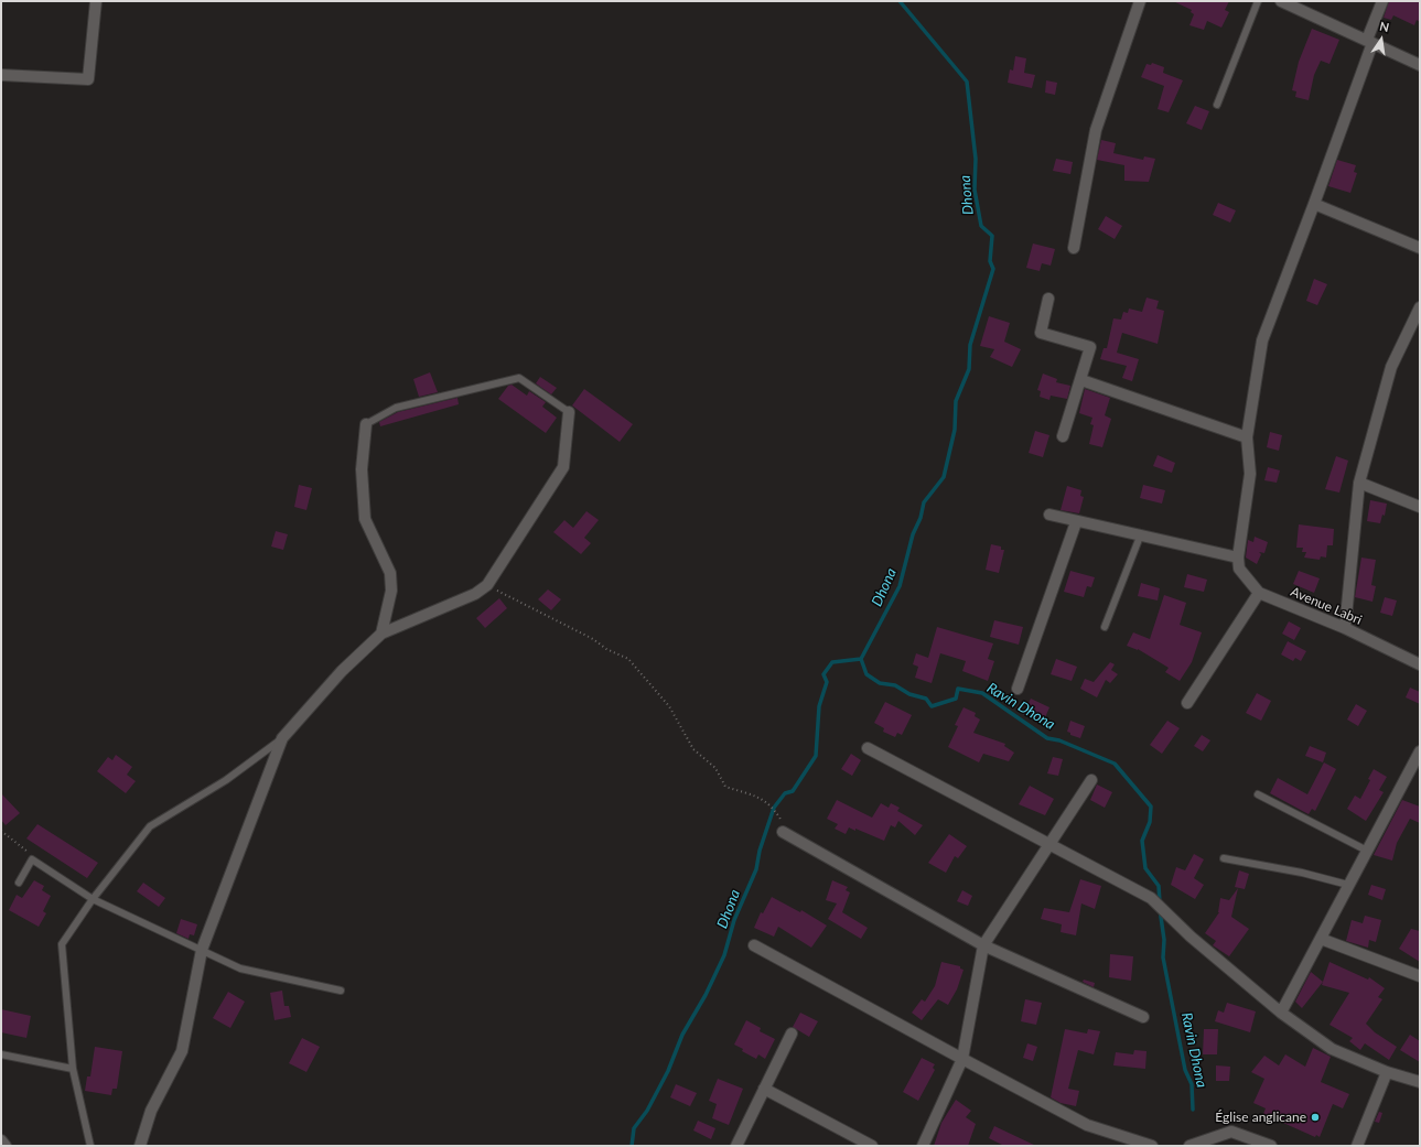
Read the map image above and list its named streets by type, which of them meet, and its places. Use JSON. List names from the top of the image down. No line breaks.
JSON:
{"streets":{"street":["Avenue Labri"]},"water":["Dhona","Ravin Dhona"],"places":["Église anglicane"],"north":"top"}
